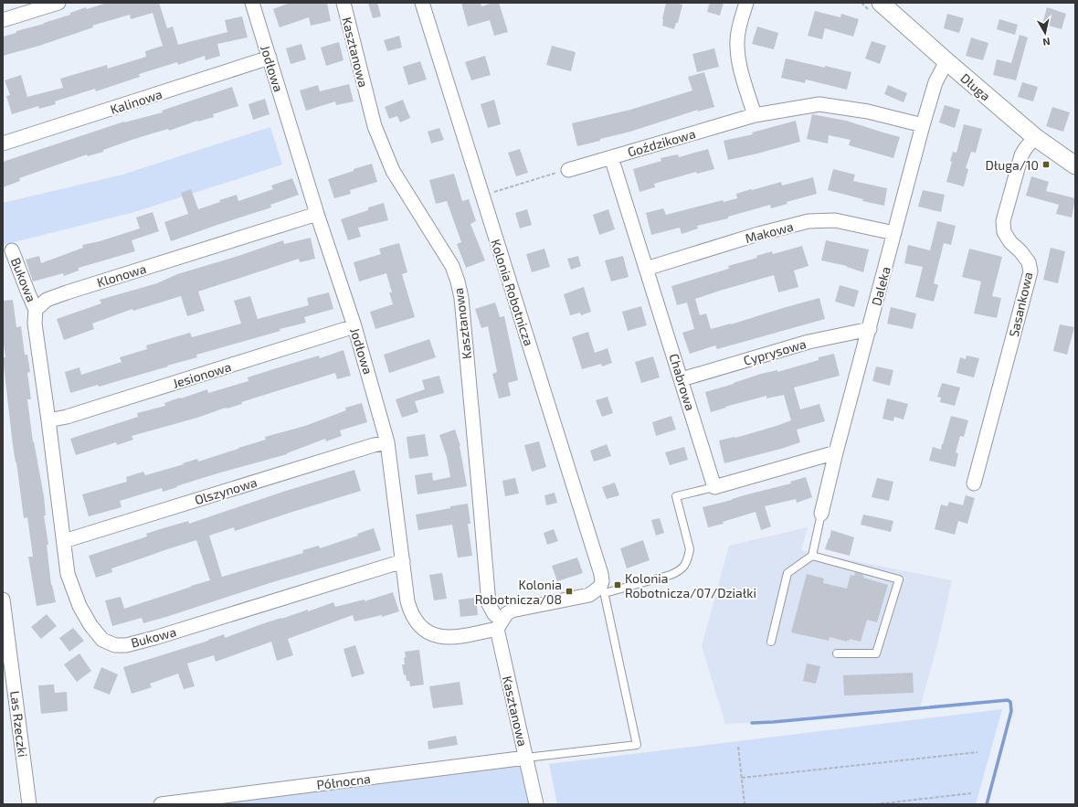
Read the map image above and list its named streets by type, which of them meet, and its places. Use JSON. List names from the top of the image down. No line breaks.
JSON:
{"streets":{"street":["Kasztanowa","Jodłowa","Długa","Kalinowa","Goździkowa","Makowa","Klonowa","Bukowa","Daleka","Kolonia Robotnicza","Sasankowa","Cyprysowa","Jesionowa","Chabrowa","Olszynowa","Las Rzeczki","Północna"]},"crossings":[["Kasztanowa","Jodłowa"],["Kasztanowa","Północna"],["Jodłowa","Kalinowa"],["Jodłowa","Klonowa"],["Jodłowa","Bukowa"],["Jodłowa","Jesionowa"],["Jodłowa","Olszynowa"],["Długa","Daleka"],["Długa","Sasankowa"],["Goździkowa","Daleka"],["Goździkowa","Chabrowa"],["Makowa","Daleka"],["Makowa","Chabrowa"],["Klonowa","Bukowa"],["Bukowa","Jesionowa"],["Bukowa","Olszynowa"],["Daleka","Cyprysowa"],["Cyprysowa","Chabrowa"]],"places":{"transit":["Długa/10","Kolonia Robotnicza/07/Działki","Kolonia Robotnicza/08"]},"north":"bottom"}
